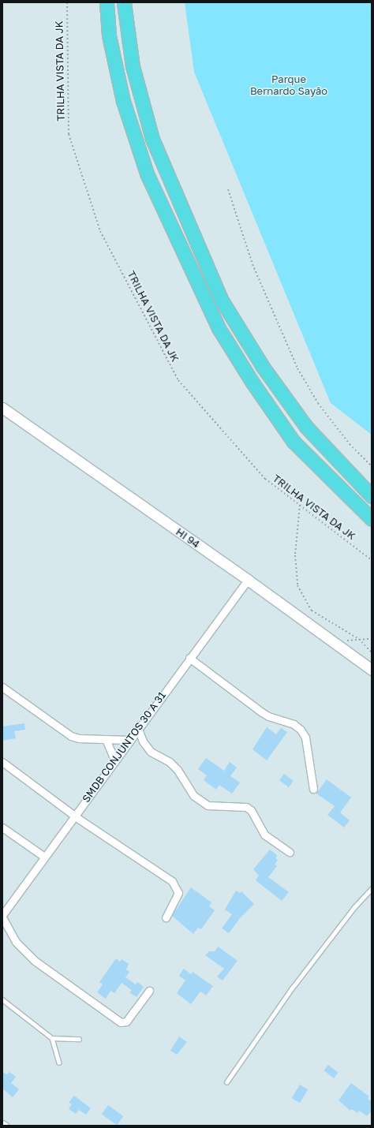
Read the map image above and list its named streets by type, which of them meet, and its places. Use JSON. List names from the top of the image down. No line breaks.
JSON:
{"streets":{"street":["HI 94","SMDB CONJUNTOS 30 A 31"],"path":["TRILHA VISTA DA JK"]},"crossings":[["HI 94","SMDB CONJUNTOS 30 A 31"]],"parks":["Parque Bernardo Sayão"]}
